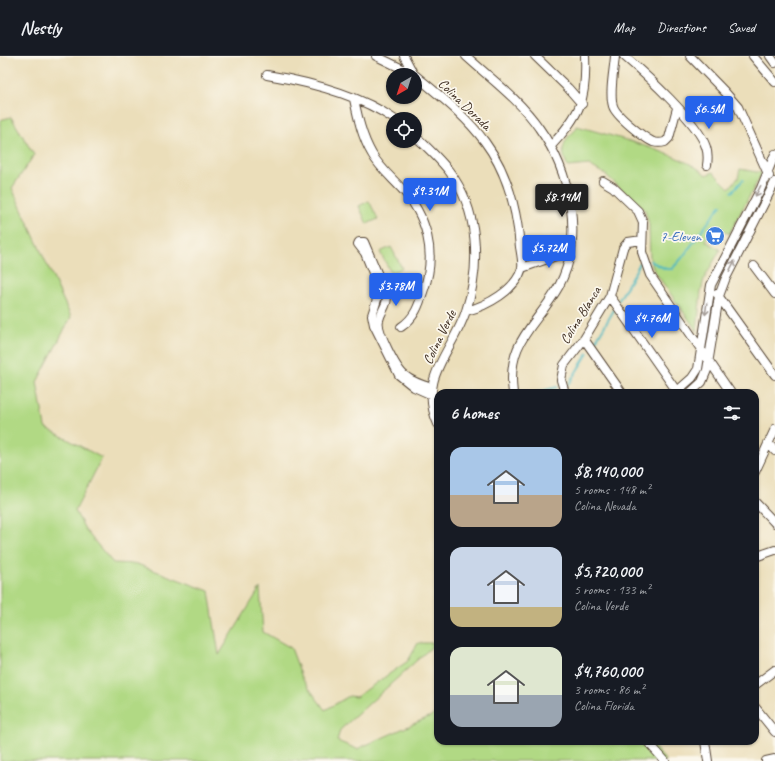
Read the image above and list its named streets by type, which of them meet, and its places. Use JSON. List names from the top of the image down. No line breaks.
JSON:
{"streets":{"street":["Colina Dorada","Colina Blanca","Colina Verde"]},"places":{"supermarket":["7-Eleven"]},"north":"bottom left","page":{"header":"Nestly","nav":["Map","Directions","Saved"],"price":["$6.5M","$9.31M","$8.14M","$5.72M","$3.78M","$4.76M"],"heading":"6 homes","list":[{"name":"$8,140,000","note":"5 rooms · 148 m² · Colina Nevada"},{"name":"$5,720,000","note":"5 rooms · 133 m² · Colina Verde"},{"name":"$4,760,000","note":"3 rooms · 86 m² · Colina Florida"}]}}
